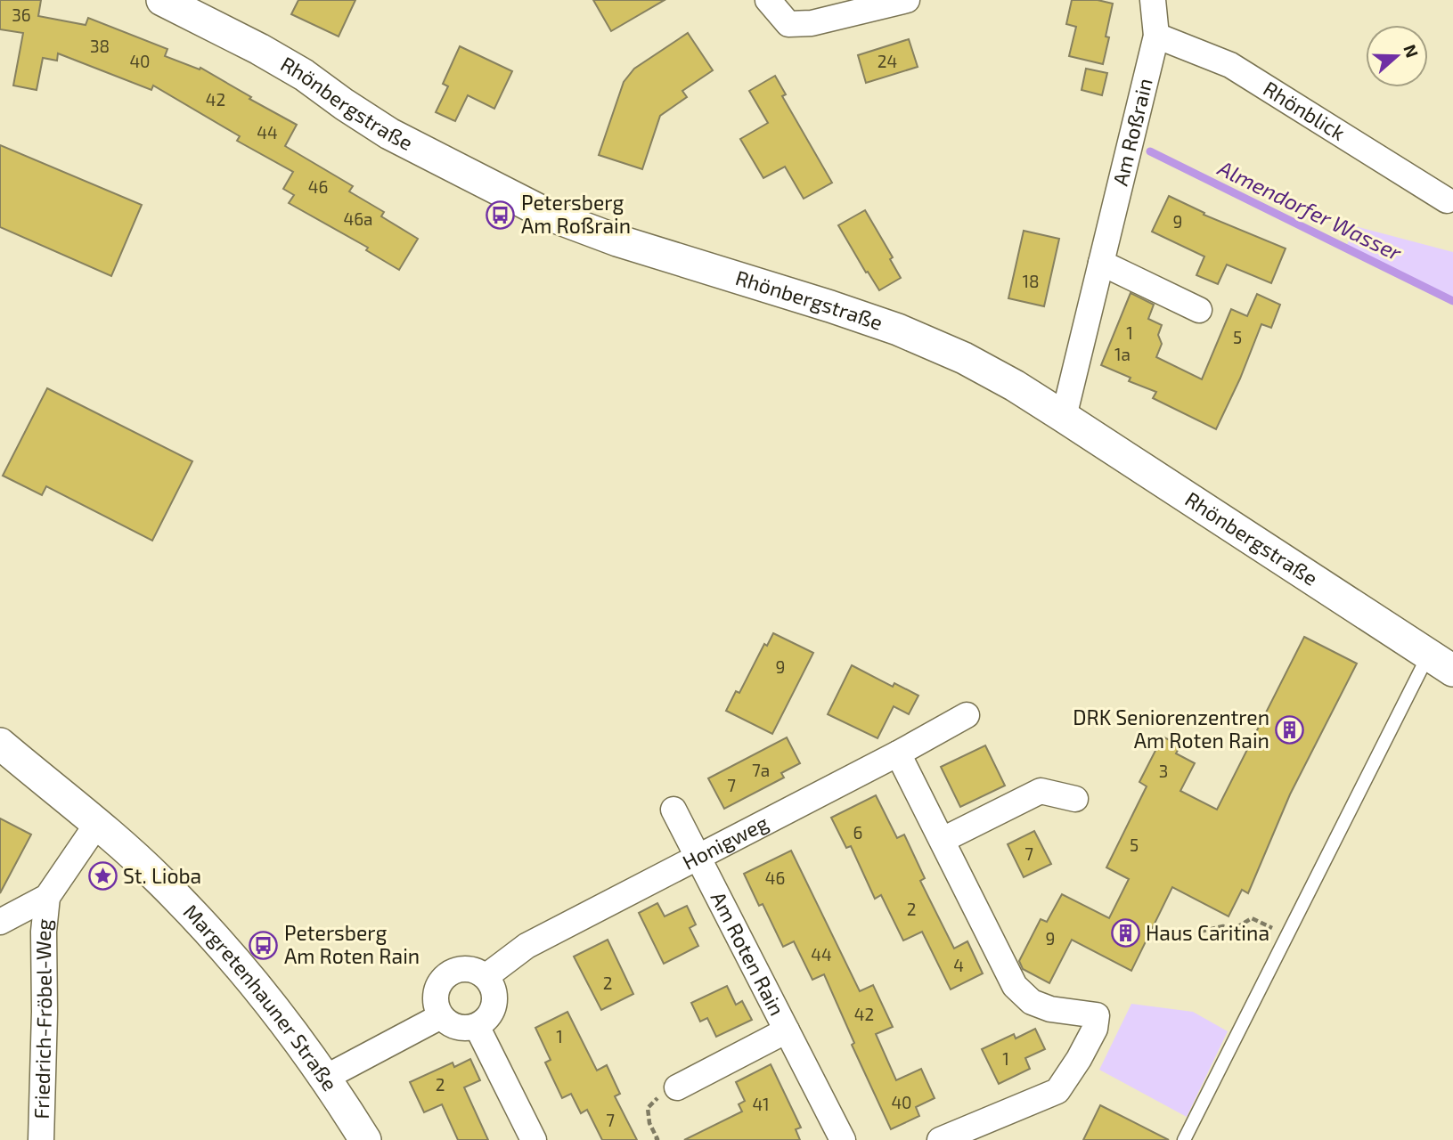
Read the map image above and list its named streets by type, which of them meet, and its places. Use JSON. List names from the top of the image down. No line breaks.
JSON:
{"streets":{"street":["Rhönbergstraße","Rhönblick","Am Roßrain","Honigweg","Am Roten Rain","Margretenhauner Straße","Friedrich-Fröbel-Weg"]},"crossings":[["Rhönbergstraße","Am Roßrain"],["Rhönblick","Am Roßrain"],["Honigweg","Am Roten Rain"]],"water":["Almendorfer Wasser"],"places":{"bus stop":["Petersberg Am Roßrain","Petersberg Am Roten Rain"],"building":["DRK Seniorenzentren Am Roten Rain","Haus Caritina"],"place":["St. Lioba"]},"house_numbers":["36","38","40","24","42","44","46","46a","9","18","1","5","1a","9","7a","3","7","6","5","7","46","2","9","44","4","2","42","1","1","2","40","41","7"],"north":"right"}
